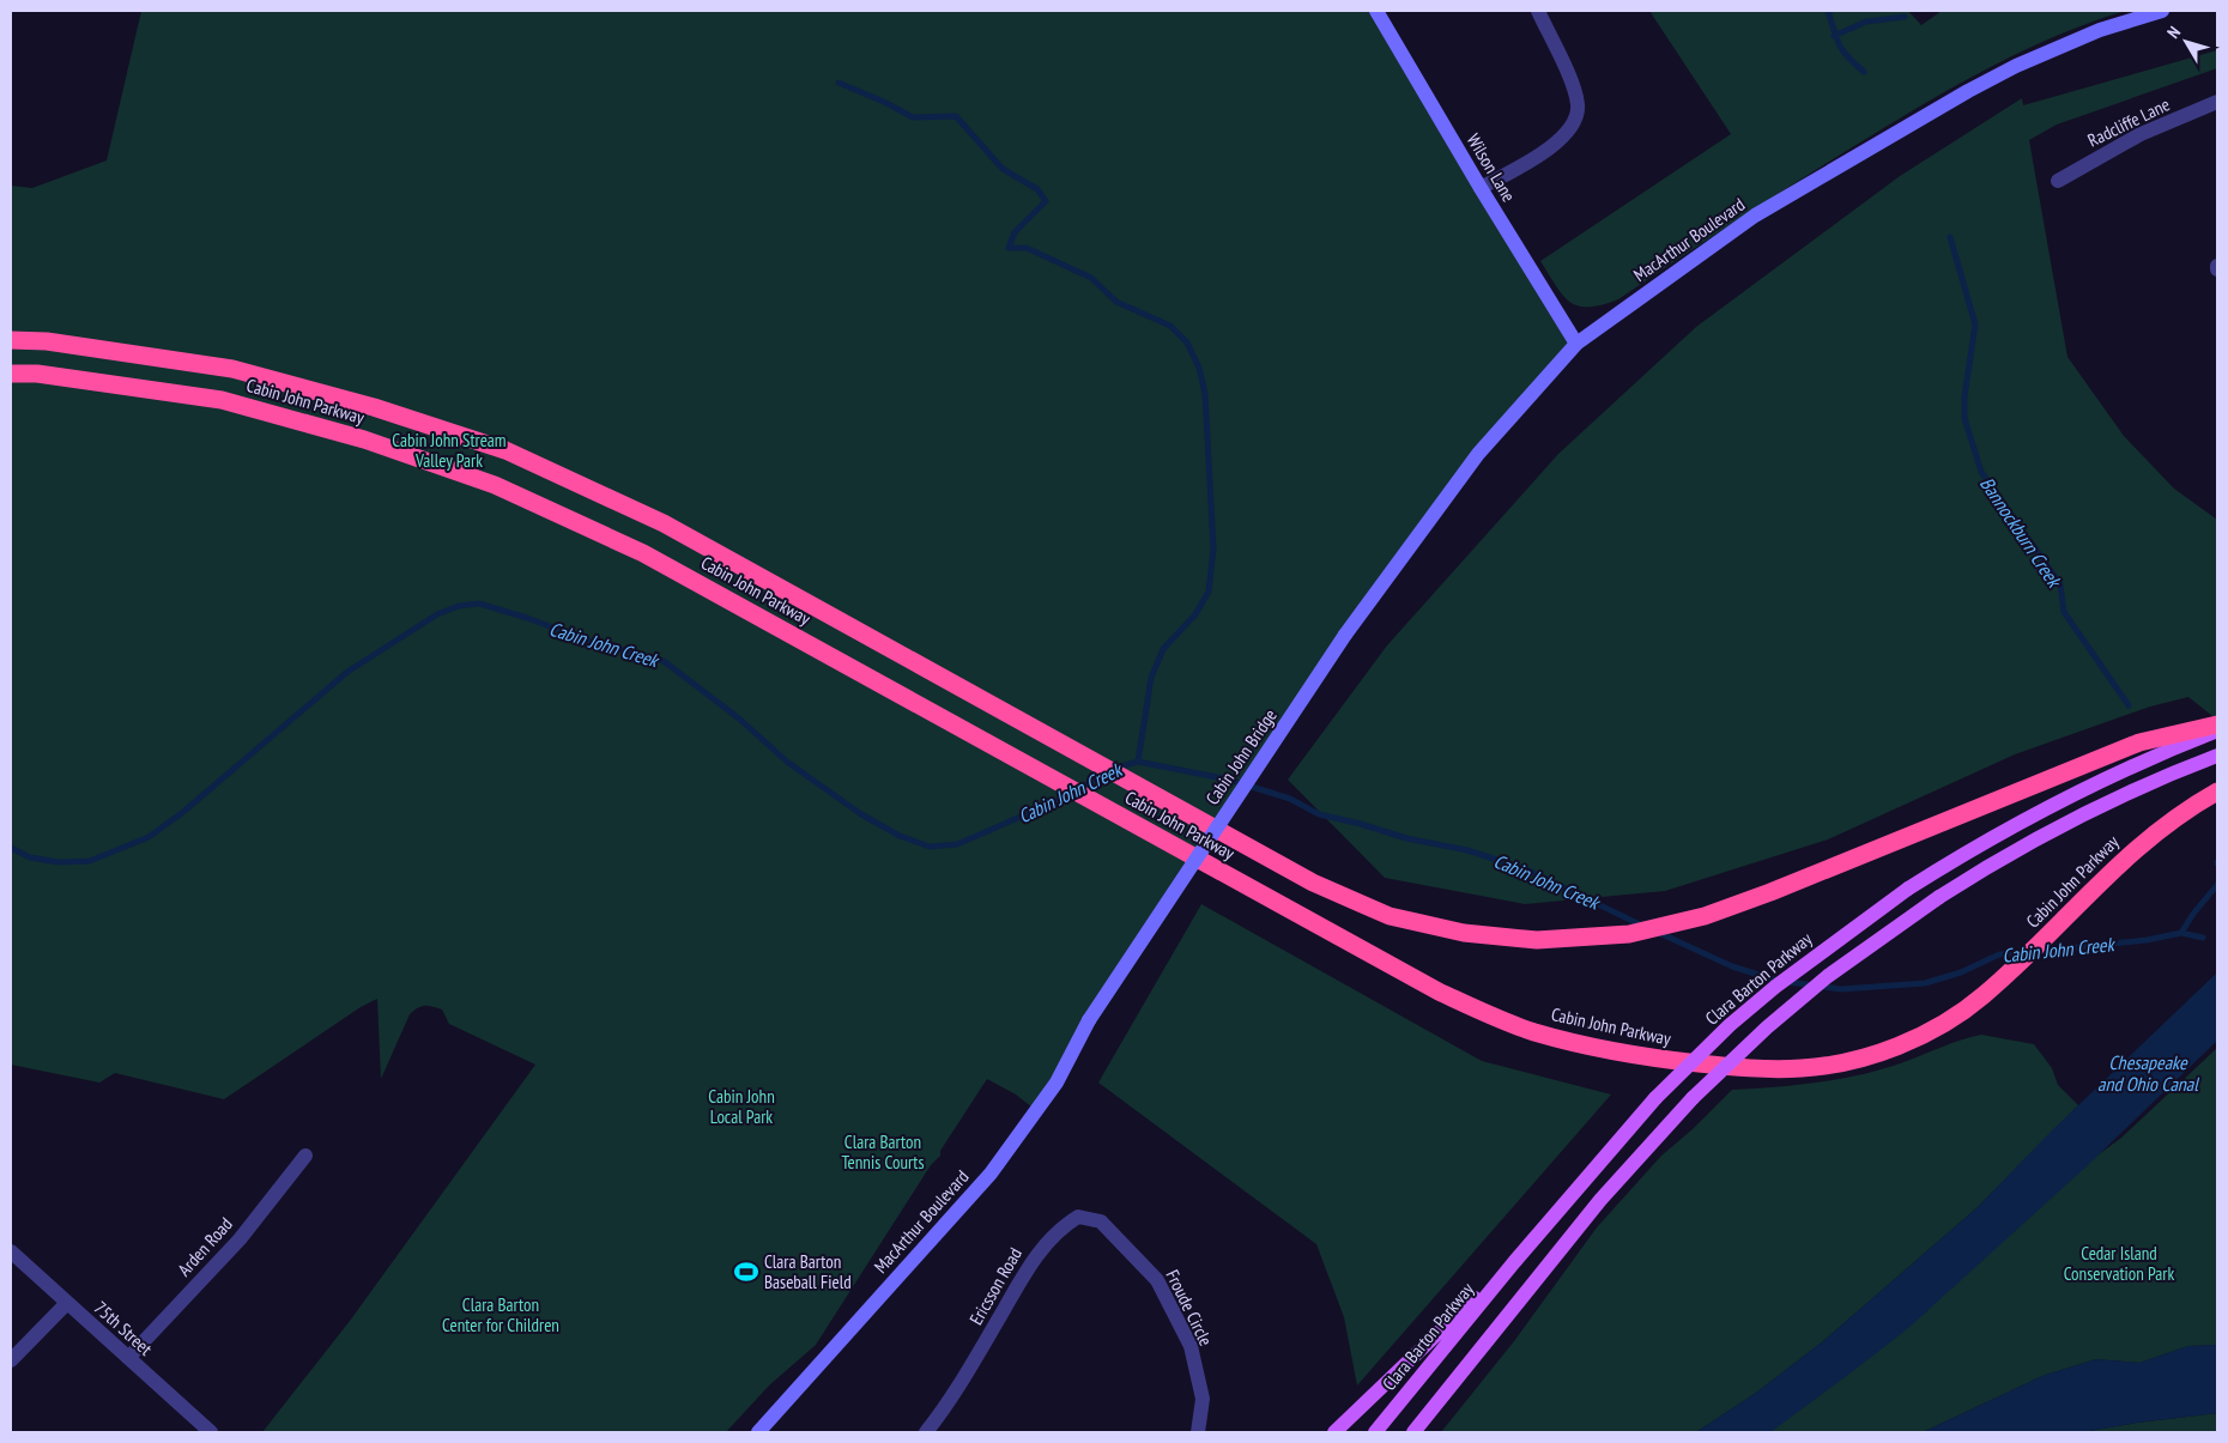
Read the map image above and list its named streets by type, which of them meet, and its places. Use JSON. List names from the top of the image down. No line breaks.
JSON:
{"streets":{"highway":["Cabin John Parkway"],"main road":["Wilson Lane","MacArthur Boulevard","Cabin John Bridge","Clara Barton Parkway"],"street":["Radcliffe Lane","Arden Road","Ericsson Road","Froude Circle","75th Street"]},"crossings":[["Wilson Lane","MacArthur Boulevard"],["MacArthur Boulevard","Cabin John Bridge"],["Arden Road","75th Street"],["Ericsson Road","Froude Circle"]],"water":["Bannockburn Creek","Cabin John Creek","Chesapeake and Ohio Canal"],"parks":["Cabin John Stream Valley Park","Cabin John Local Park","Clara Barton Tennis Courts","Cedar Island Conservation Park","Clara Barton Center for Children"],"places":{"sports":["Clara Barton Baseball Field"]},"north":"top left"}
